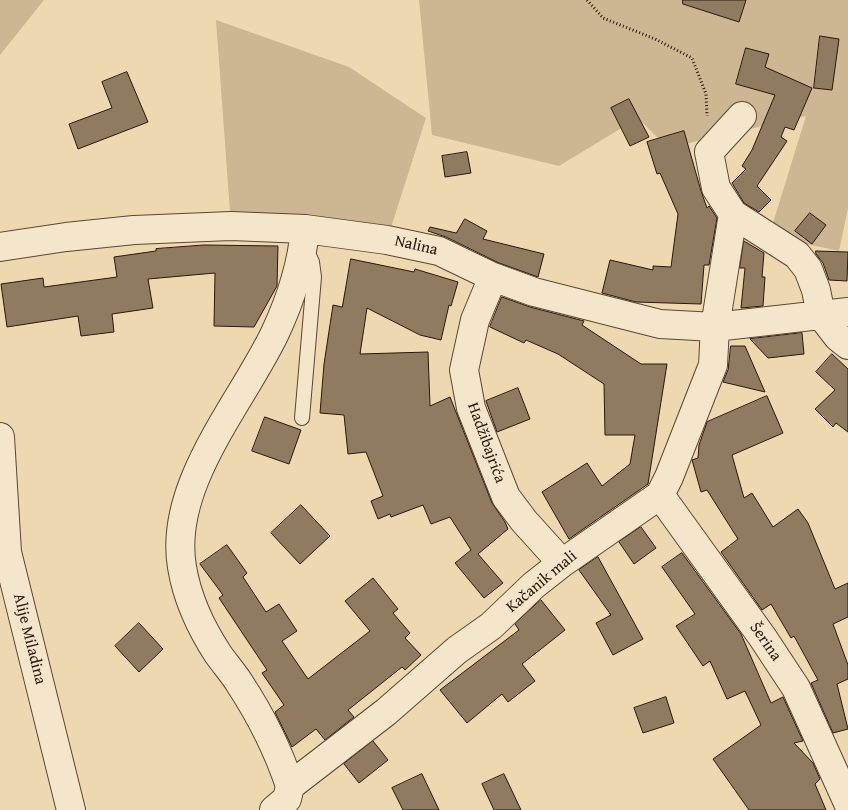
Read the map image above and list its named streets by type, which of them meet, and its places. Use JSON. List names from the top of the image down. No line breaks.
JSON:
{"streets":{"street":["Nalina","Hadžibajrića","Kačanik mali","Alije Miladina","Šerina"]},"crossings":[["Nalina","Hadžibajrića"],["Hadžibajrića","Kačanik mali"],["Kačanik mali","Šerina"]]}
